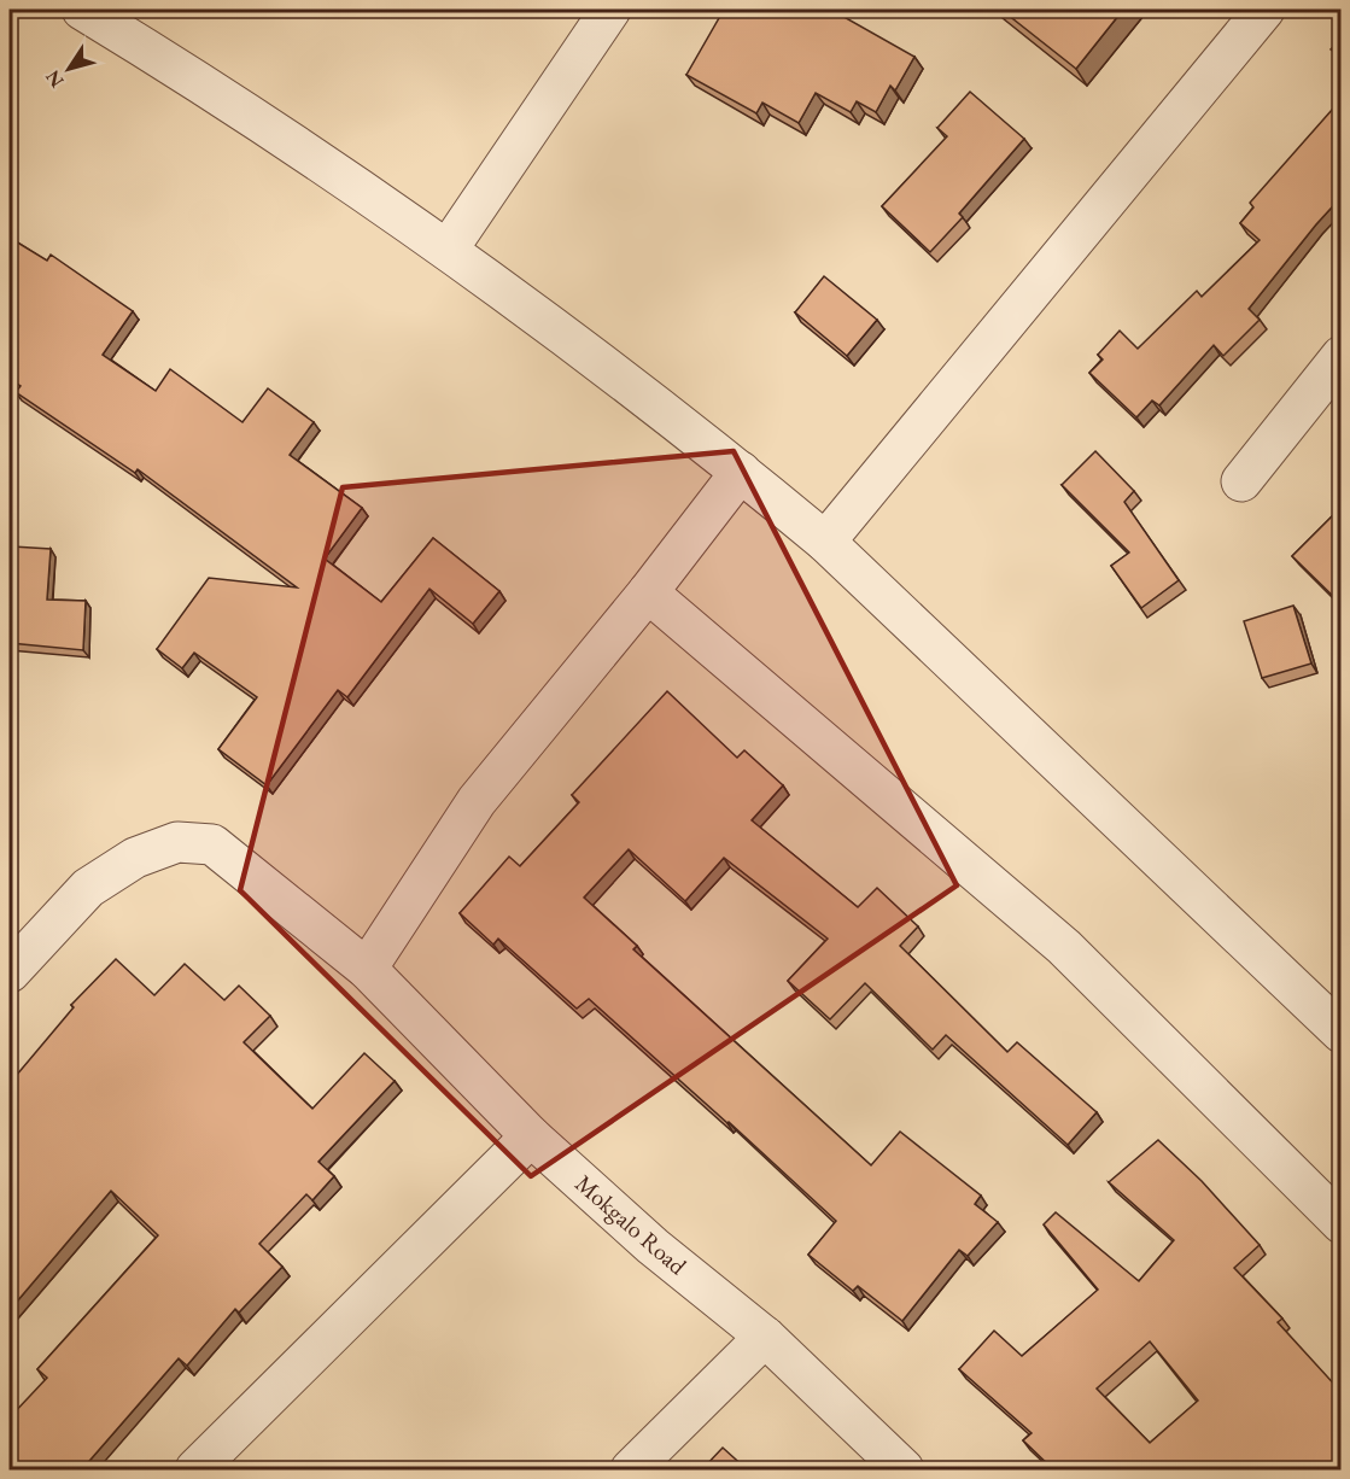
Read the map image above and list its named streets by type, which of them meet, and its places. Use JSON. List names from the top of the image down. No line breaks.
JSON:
{"streets":{"street":["Mokgalo Road"]},"north":"bottom left"}
